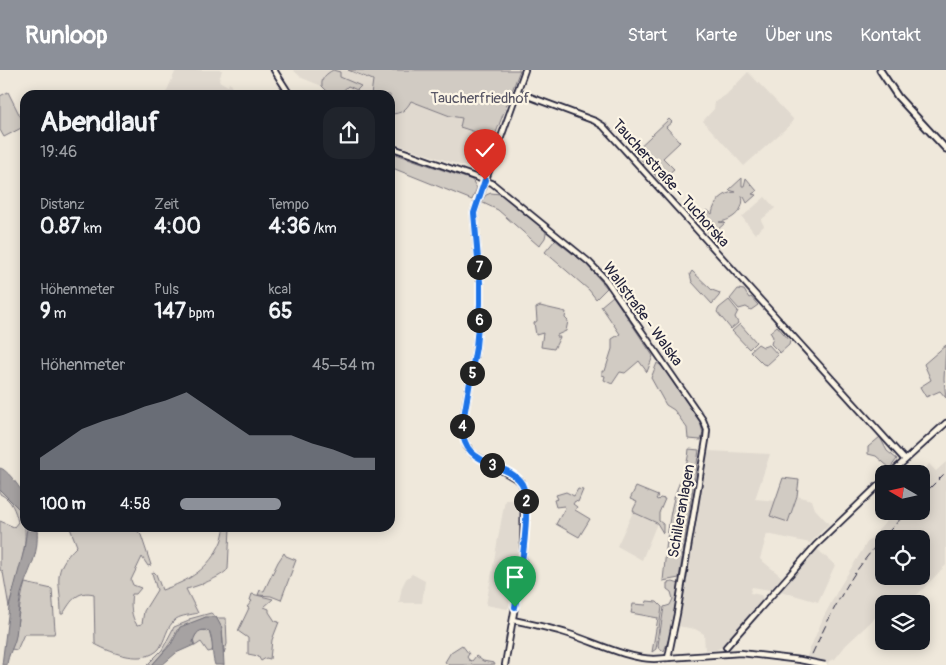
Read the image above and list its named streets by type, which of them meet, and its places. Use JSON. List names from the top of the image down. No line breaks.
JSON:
{"streets":{"street":["Taucherstraße - Tuchorska","Wallstraße - Walska","Schilleranlagen"]},"crossings":[["Wallstraße - Walska","Schilleranlagen"]],"parks":["Taucherfriedhof"],"north":"left","page":{"header":"Runloop","nav":["Start","Karte","Über uns","Kontakt"],"heading":["Abendlauf","19:46"],"stats":[["Distanz","0.87 km"],["Zeit","4:00"],["Tempo","4:36 /km"],["Höhenmeter","9 m"],["Puls","147 bpm"],["kcal","65"]],"pins":["7","6","5","4","3","2"],"chart":["Höhenmeter","45–54 m"],"list":[{"name":"100 m","note":"4:58"}]}}
